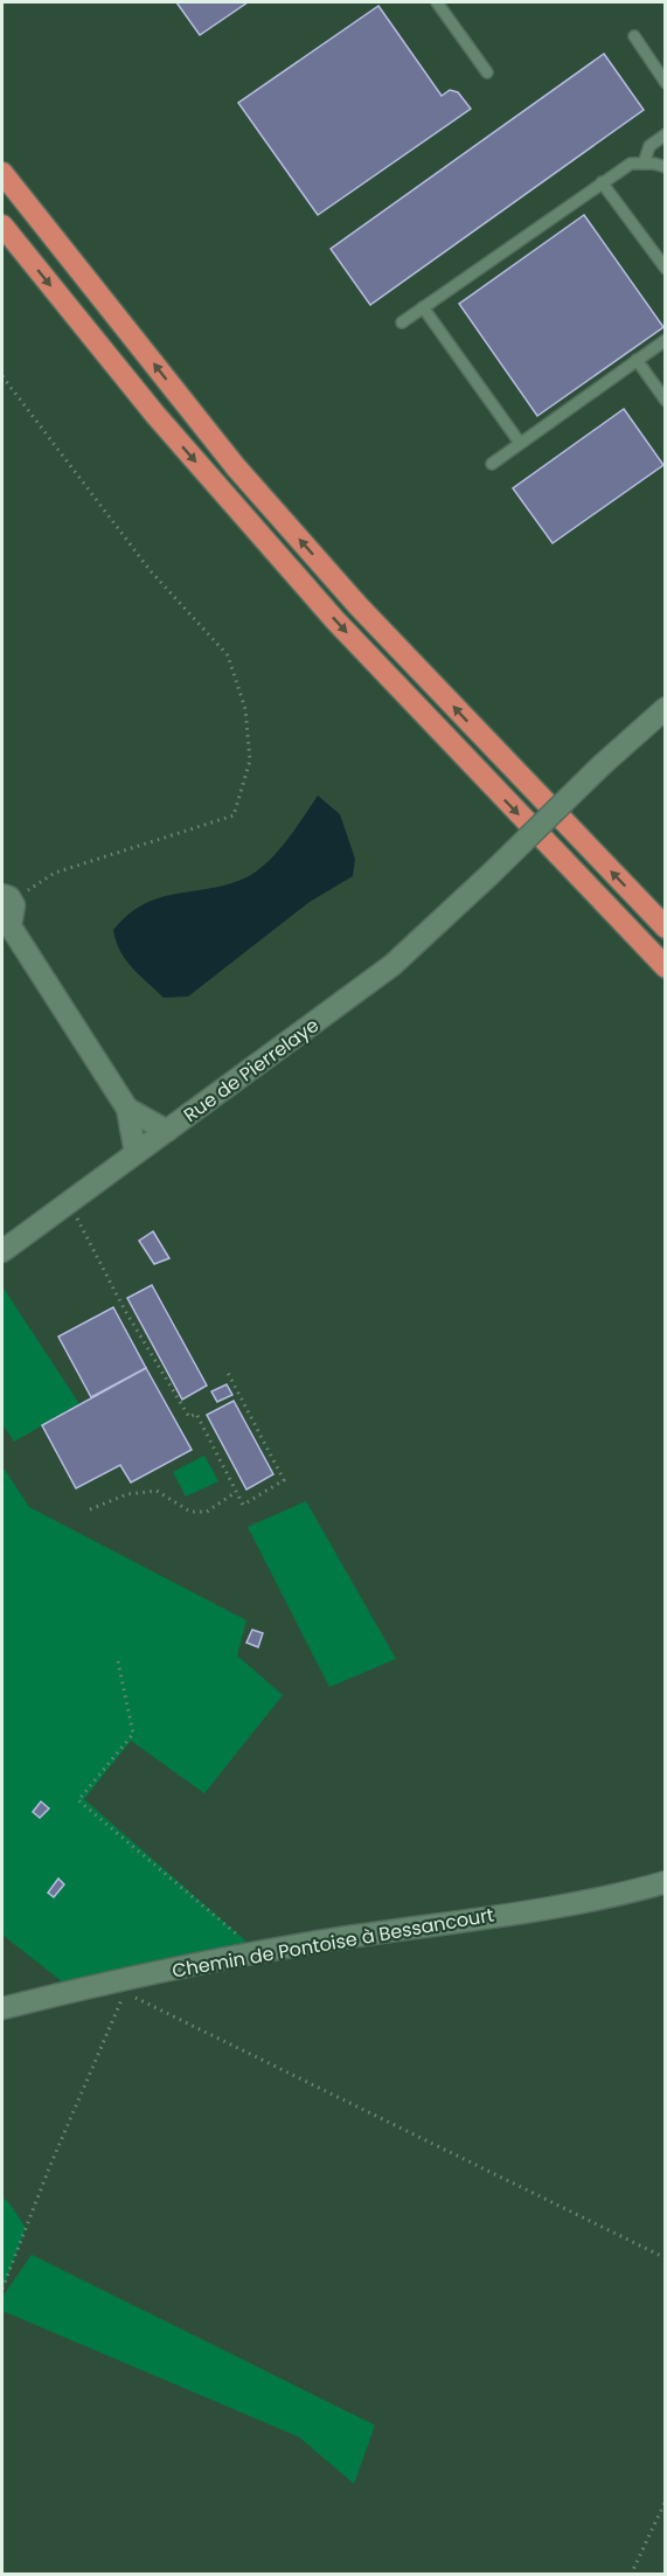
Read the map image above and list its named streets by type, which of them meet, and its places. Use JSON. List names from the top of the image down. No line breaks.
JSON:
{"streets":{"street":["Rue de Pierrelaye","Chemin de Pontoise à Bessancourt"]}}
